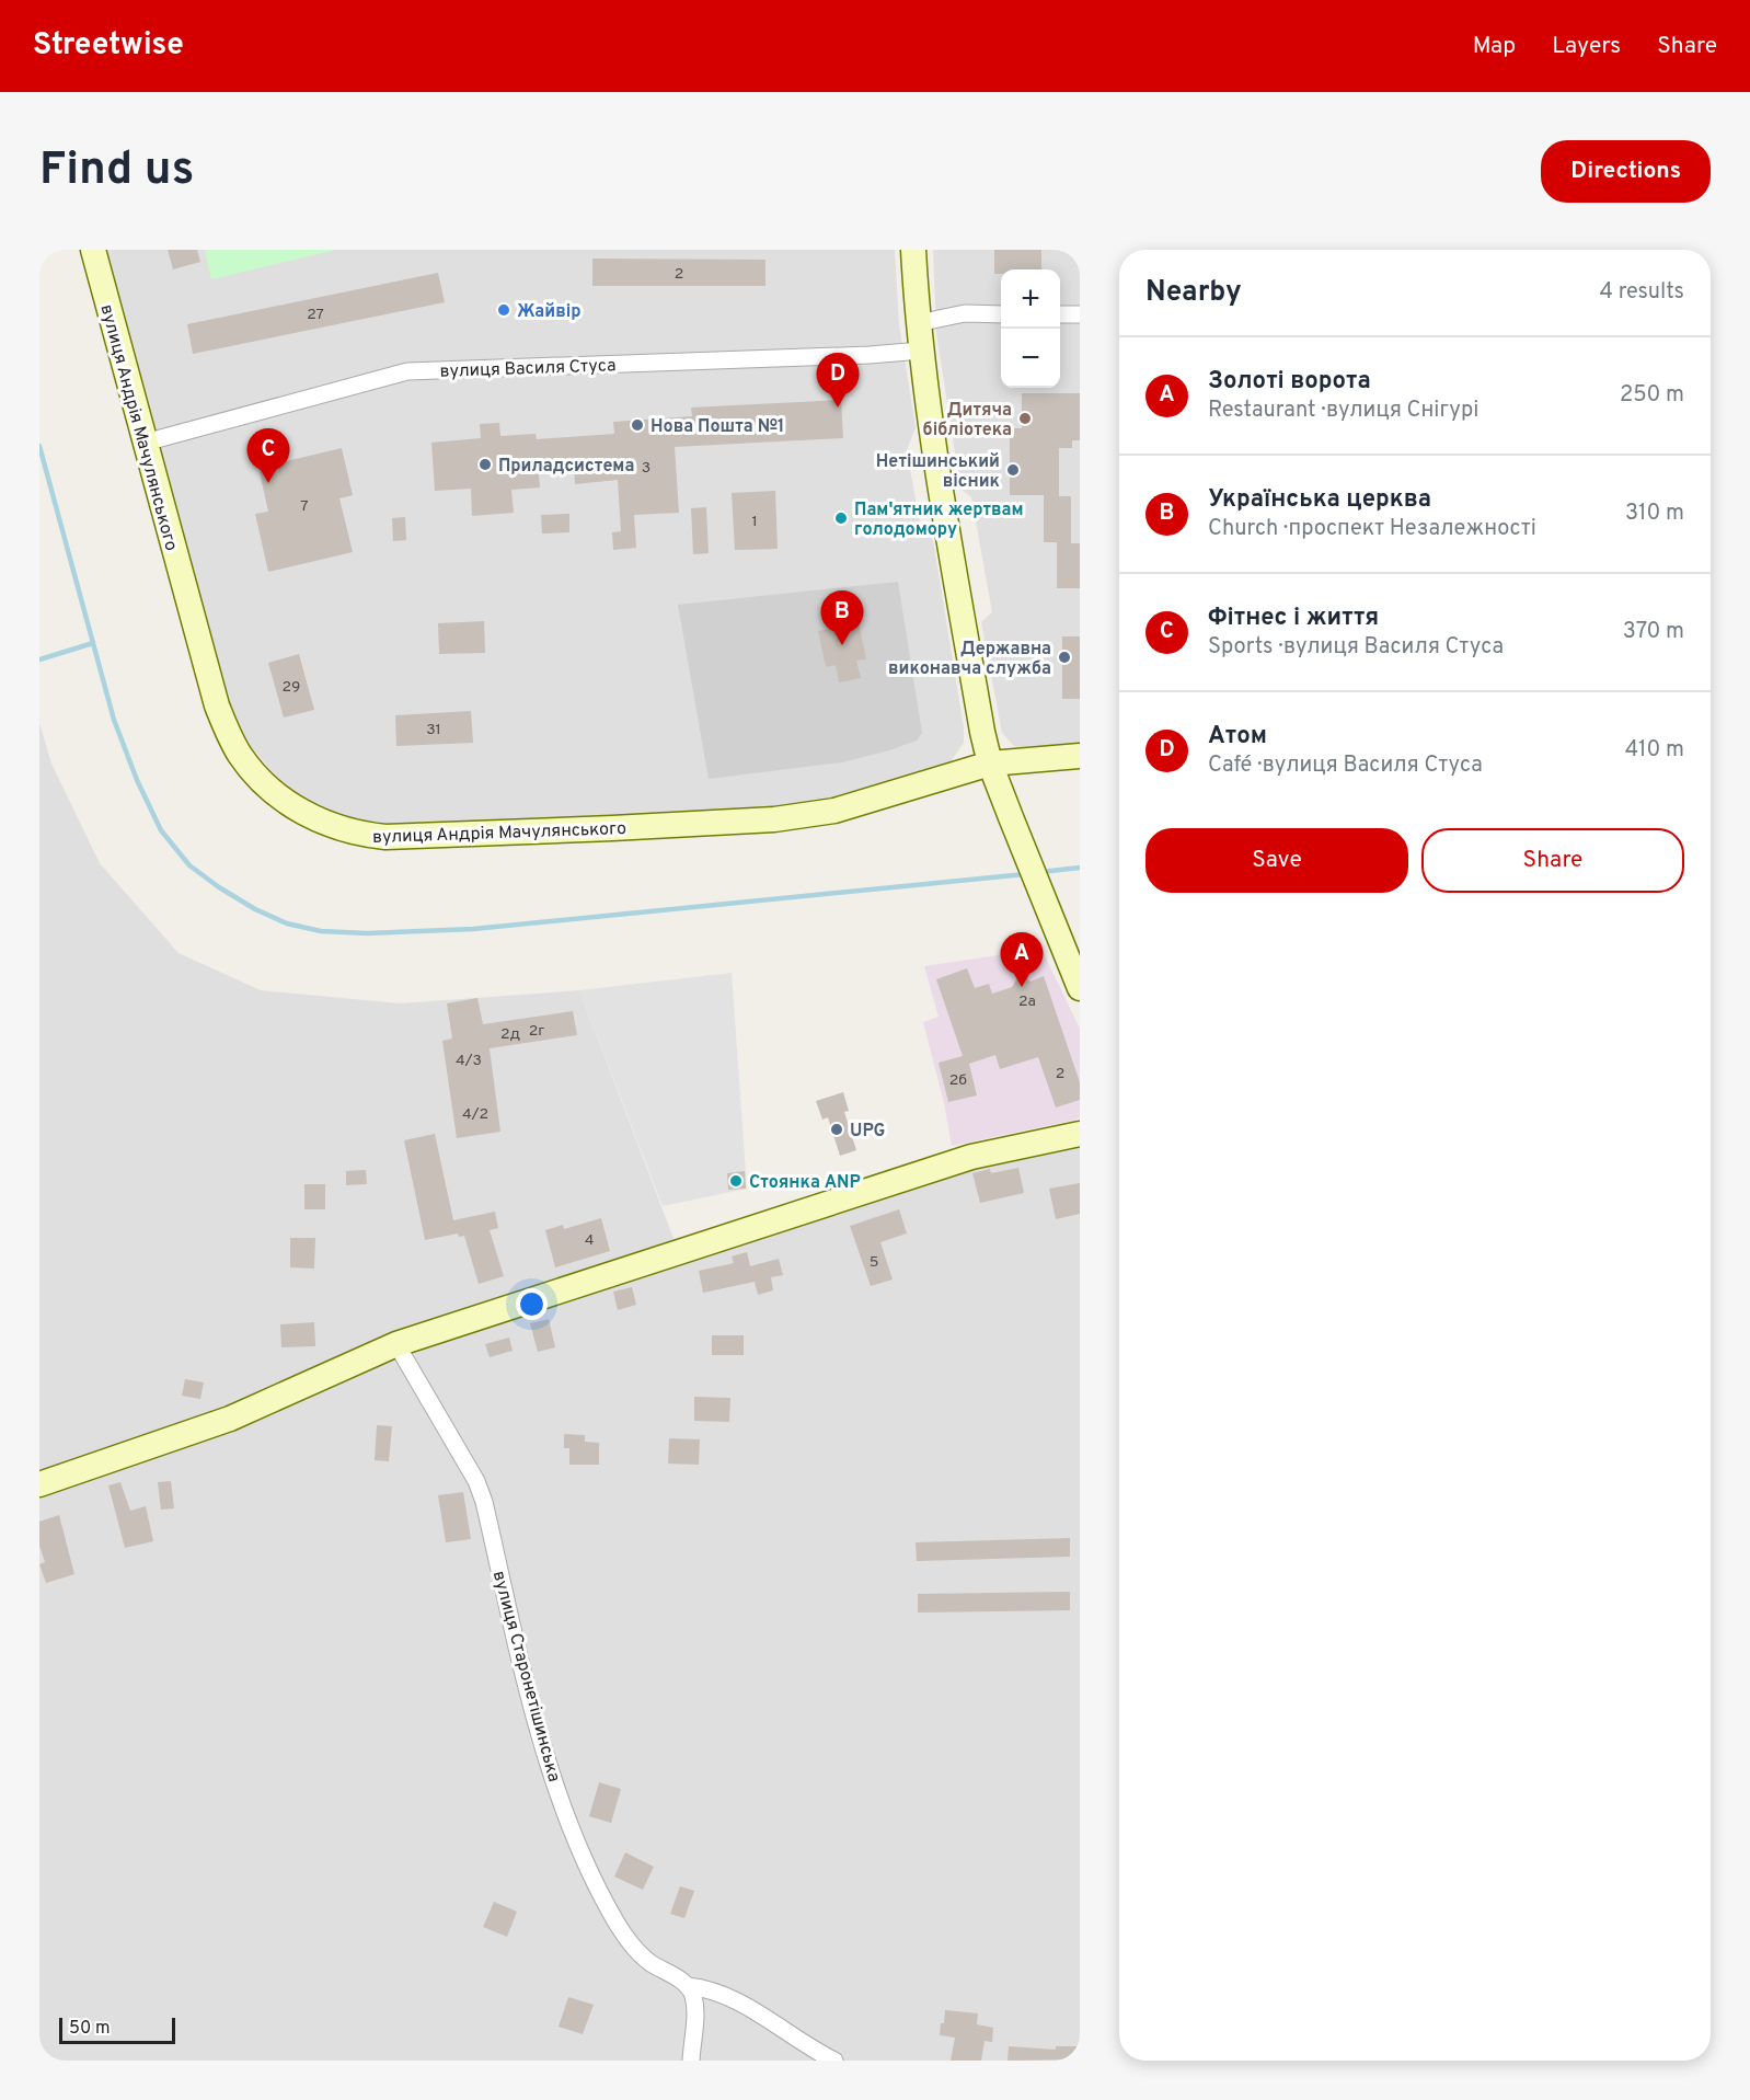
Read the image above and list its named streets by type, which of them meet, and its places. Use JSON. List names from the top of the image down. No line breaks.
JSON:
{"streets":{"main road":["вулиця Андрія Мачулянського"],"street":["вулиця Василя Стуса","вулиця Старонетішинська"]},"crossings":[["вулиця Василя Стуса","вулиця Андрія Мачулянського"]],"places":["Жайвір","Дитяча бібліотека","Нова Пошта №1","Приладсистема","Нетішинський вісник","Пам'ятник жертвам голодомору","Державна виконавча служба","UPG","Стоянка ANP"],"house_numbers":["2","27","3","7","1","29","31","2а","2г","2д","4/3","2","2б","4/2","4","5"],"scale_bar":"50 m","page":{"header":"Streetwise","nav":["Map","Layers","Share"],"buttons":["Directions",["Save","Share"]],"title":"Find us","heading":["Nearby","4 results"],"map_buttons":["+","−"],"list":[{"mark":"A","name":"Золоті ворота","note":"Restaurant · вулиця Снігурі","value":"250 m"},{"mark":"B","name":"Українська церква","note":"Church · проспект Незалежності","value":"310 m"},{"mark":"C","name":"Фітнес і життя","note":"Sports · вулиця Василя Стуса","value":"370 m"},{"mark":"D","name":"Атом","note":"Café · вулиця Василя Стуса","value":"410 m"}],"pins":["D","C","B","A"],"scale":"50 m"}}
